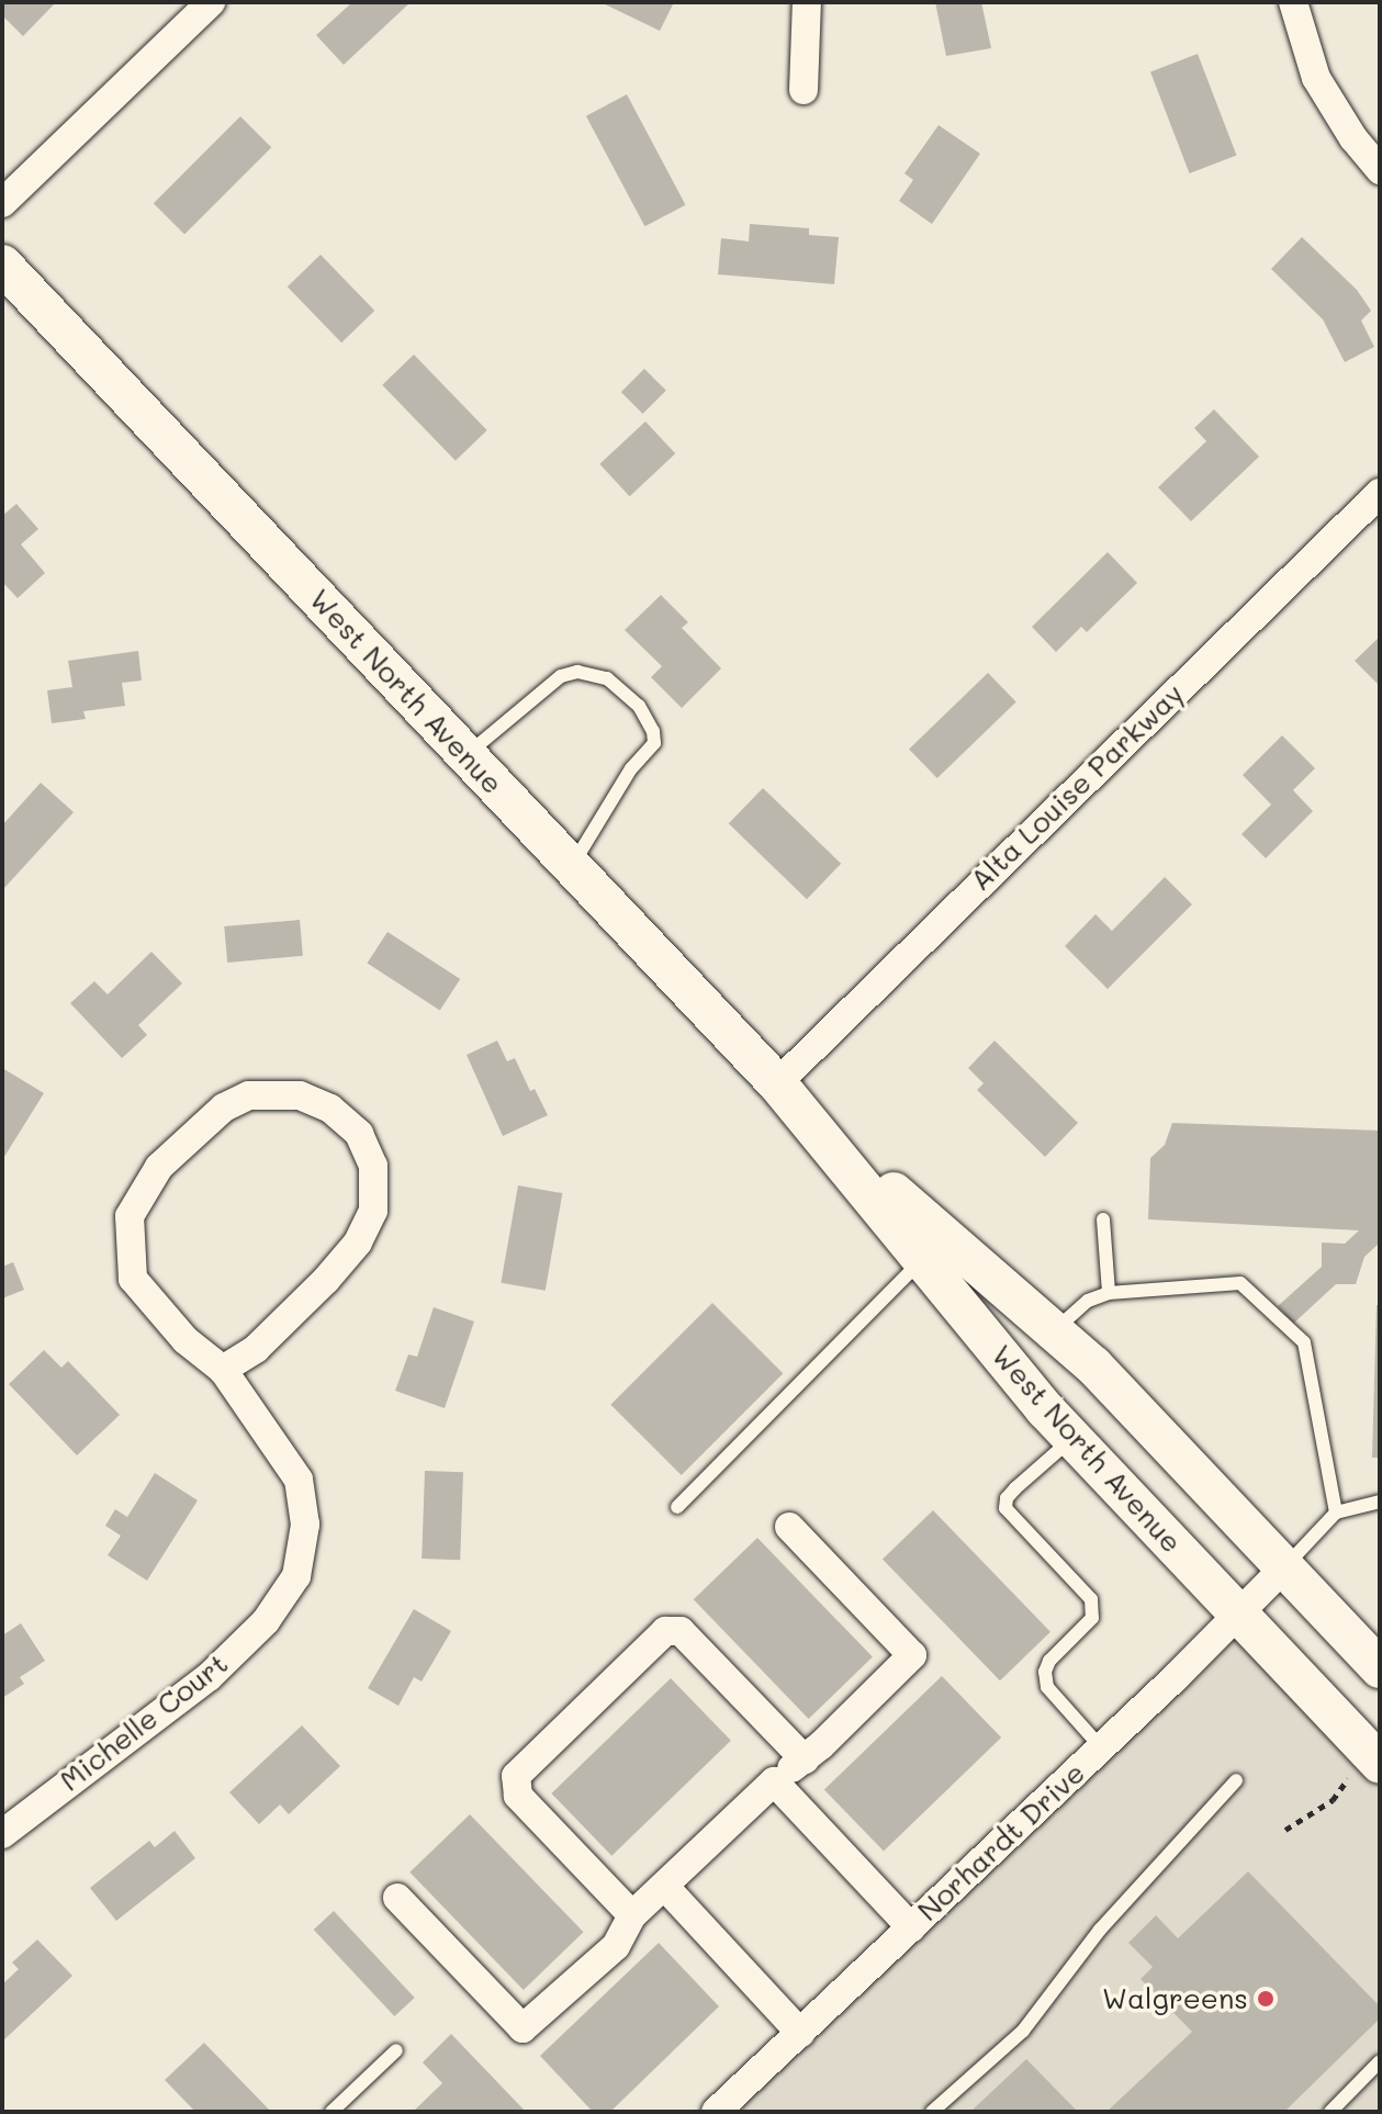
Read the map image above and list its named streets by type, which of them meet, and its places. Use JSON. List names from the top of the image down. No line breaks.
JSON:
{"streets":{"main road":["West North Avenue"],"street":["Alta Louise Parkway","Michelle Court","Norhardt Drive"]},"crossings":[["West North Avenue","Alta Louise Parkway"],["West North Avenue","Norhardt Drive"]],"places":["Walgreens"]}
